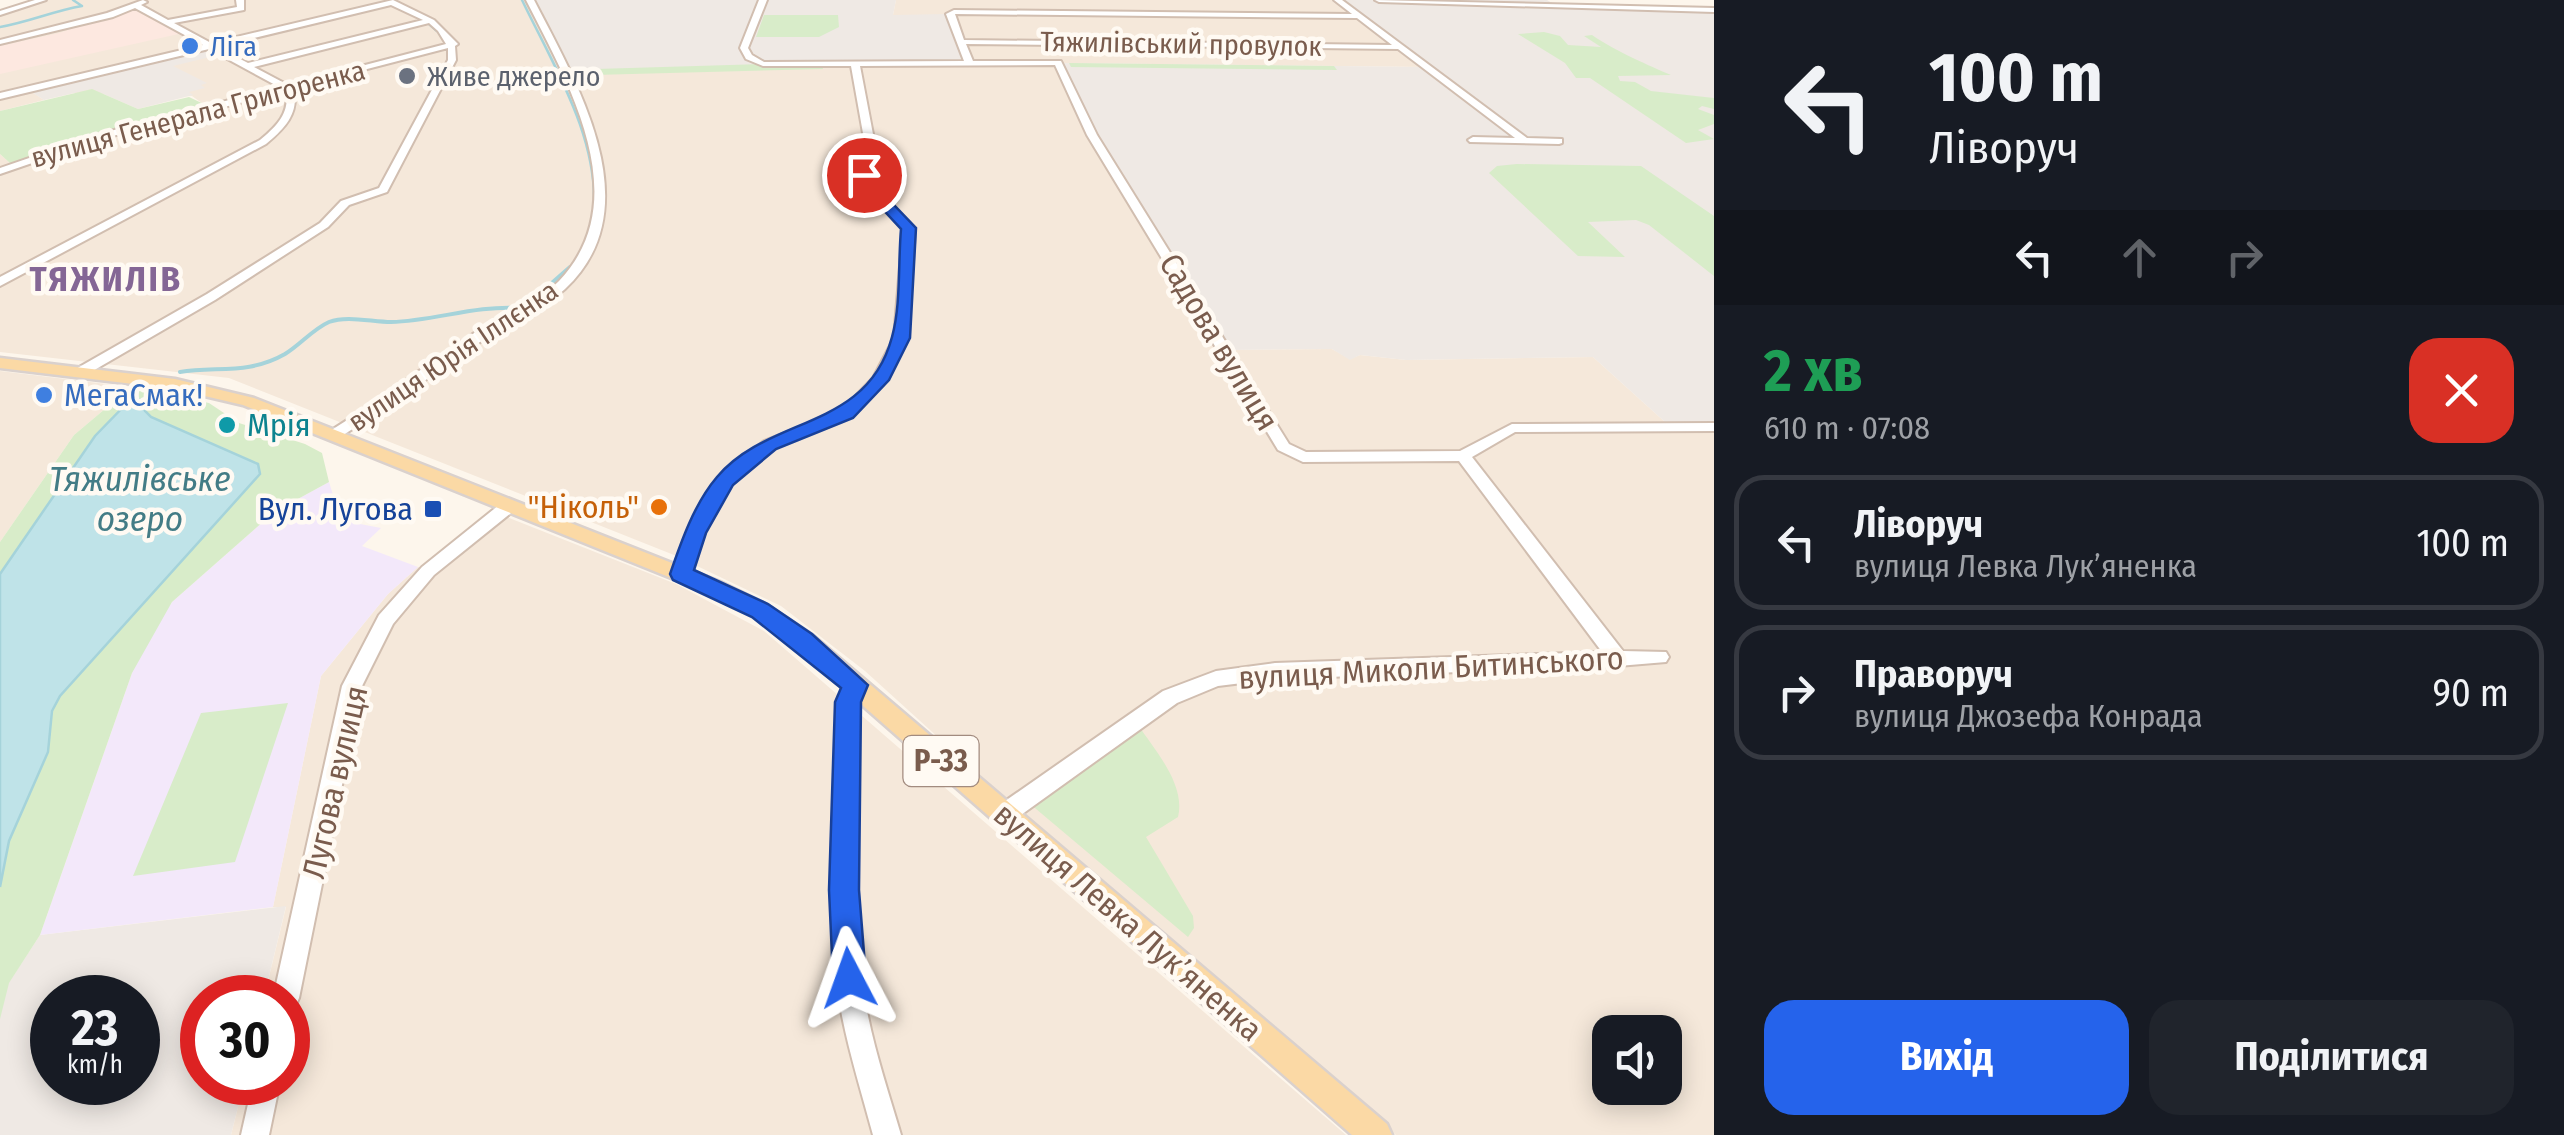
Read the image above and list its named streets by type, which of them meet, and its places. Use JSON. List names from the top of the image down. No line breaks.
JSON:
{"streets":{"main road":["Р-33","вулиця Левка Лукʼяненка"],"street":["Тяжилівський провулок","вулиця Генерала Григоренка","Садова вулиця","вулиця Юрія Іллєнка","вулиця Миколи Битинського","Лугова вулиця"]},"crossings":[["вулиця Юрія Іллєнка","вулиця Левка Лукʼяненка"],["вулиця Миколи Битинського","вулиця Левка Лукʼяненка"],["Лугова вулиця","вулиця Левка Лукʼяненка"]],"districts":["ТЯЖИЛІВ"],"water":["Тяжилівське озеро"],"places":{"other":["Ліга","Живе джерело","МегаСмак!","Мрія","\"Ніколь\""],"transit":["Вул. Лугова"]},"page":{"turn":["100 m","Ліворуч"],"heading":["2 хв","610 m · 07:08"],"list":[{"name":"Ліворуч","note":"вулиця Левка Лукʼяненка","value":"100 m"},{"name":"Праворуч","note":"вулиця Джозефа Конрада","value":"90 m"}],"speed":"23 km/h","limit":"30","buttons":["Вихід","Поділитися"]}}
